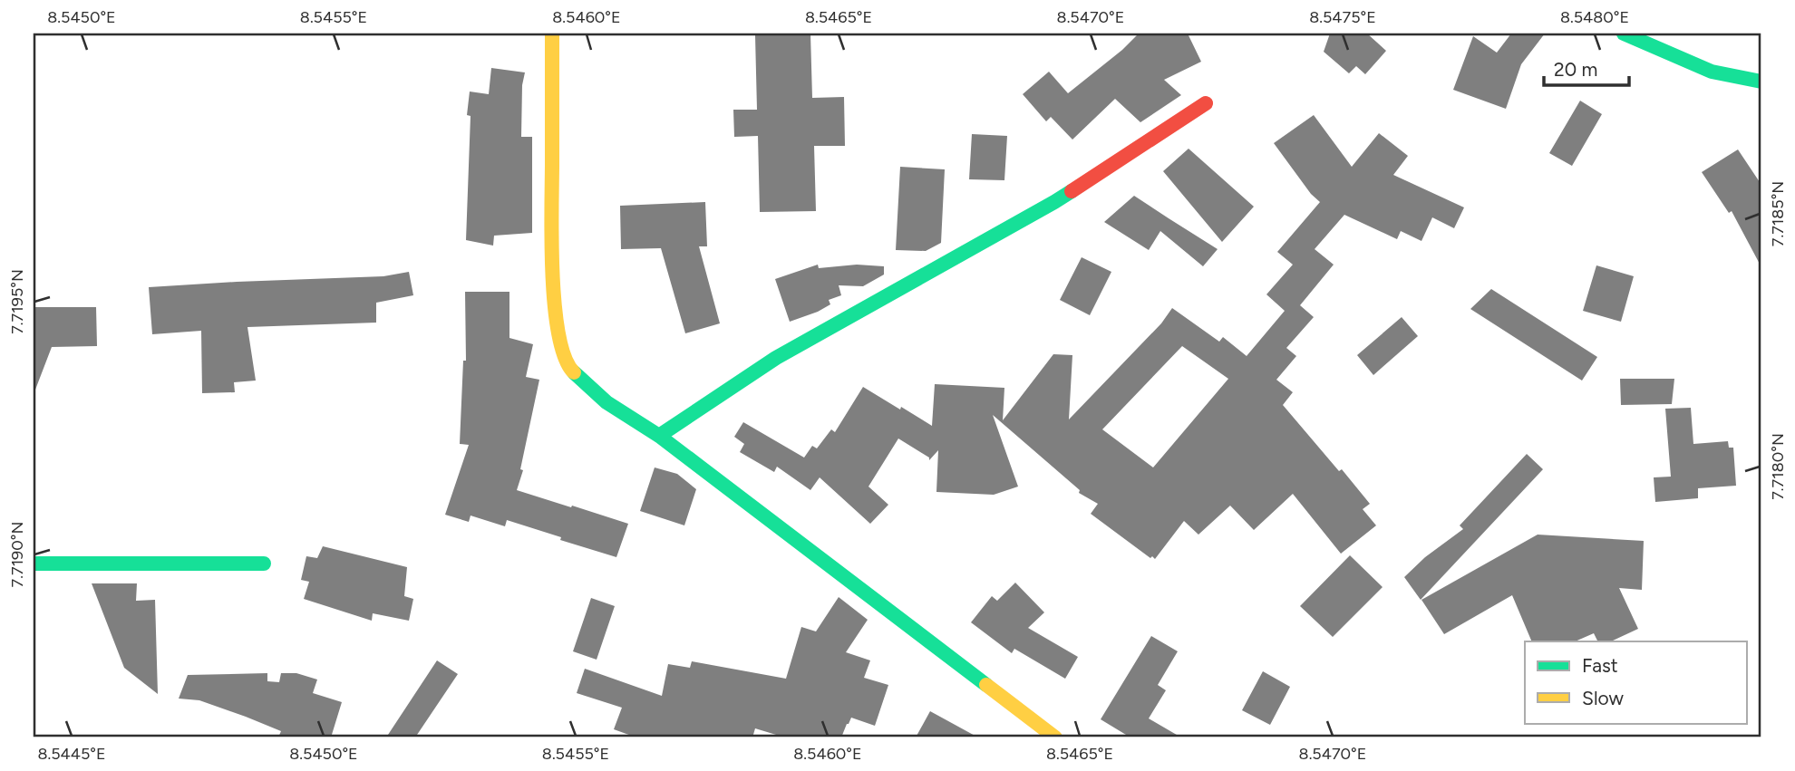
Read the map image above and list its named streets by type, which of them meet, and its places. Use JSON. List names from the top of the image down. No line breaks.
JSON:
{"legend":["Fast","Slow"],"scale_bar":"20 m","coordinates":["8.5450°E","8.5455°E","8.5460°E","8.5465°E","8.5470°E","8.5475°E","8.5480°E","7.7185°N","7.7195°N","7.7180°N","7.7190°N","8.5445°E"]}
